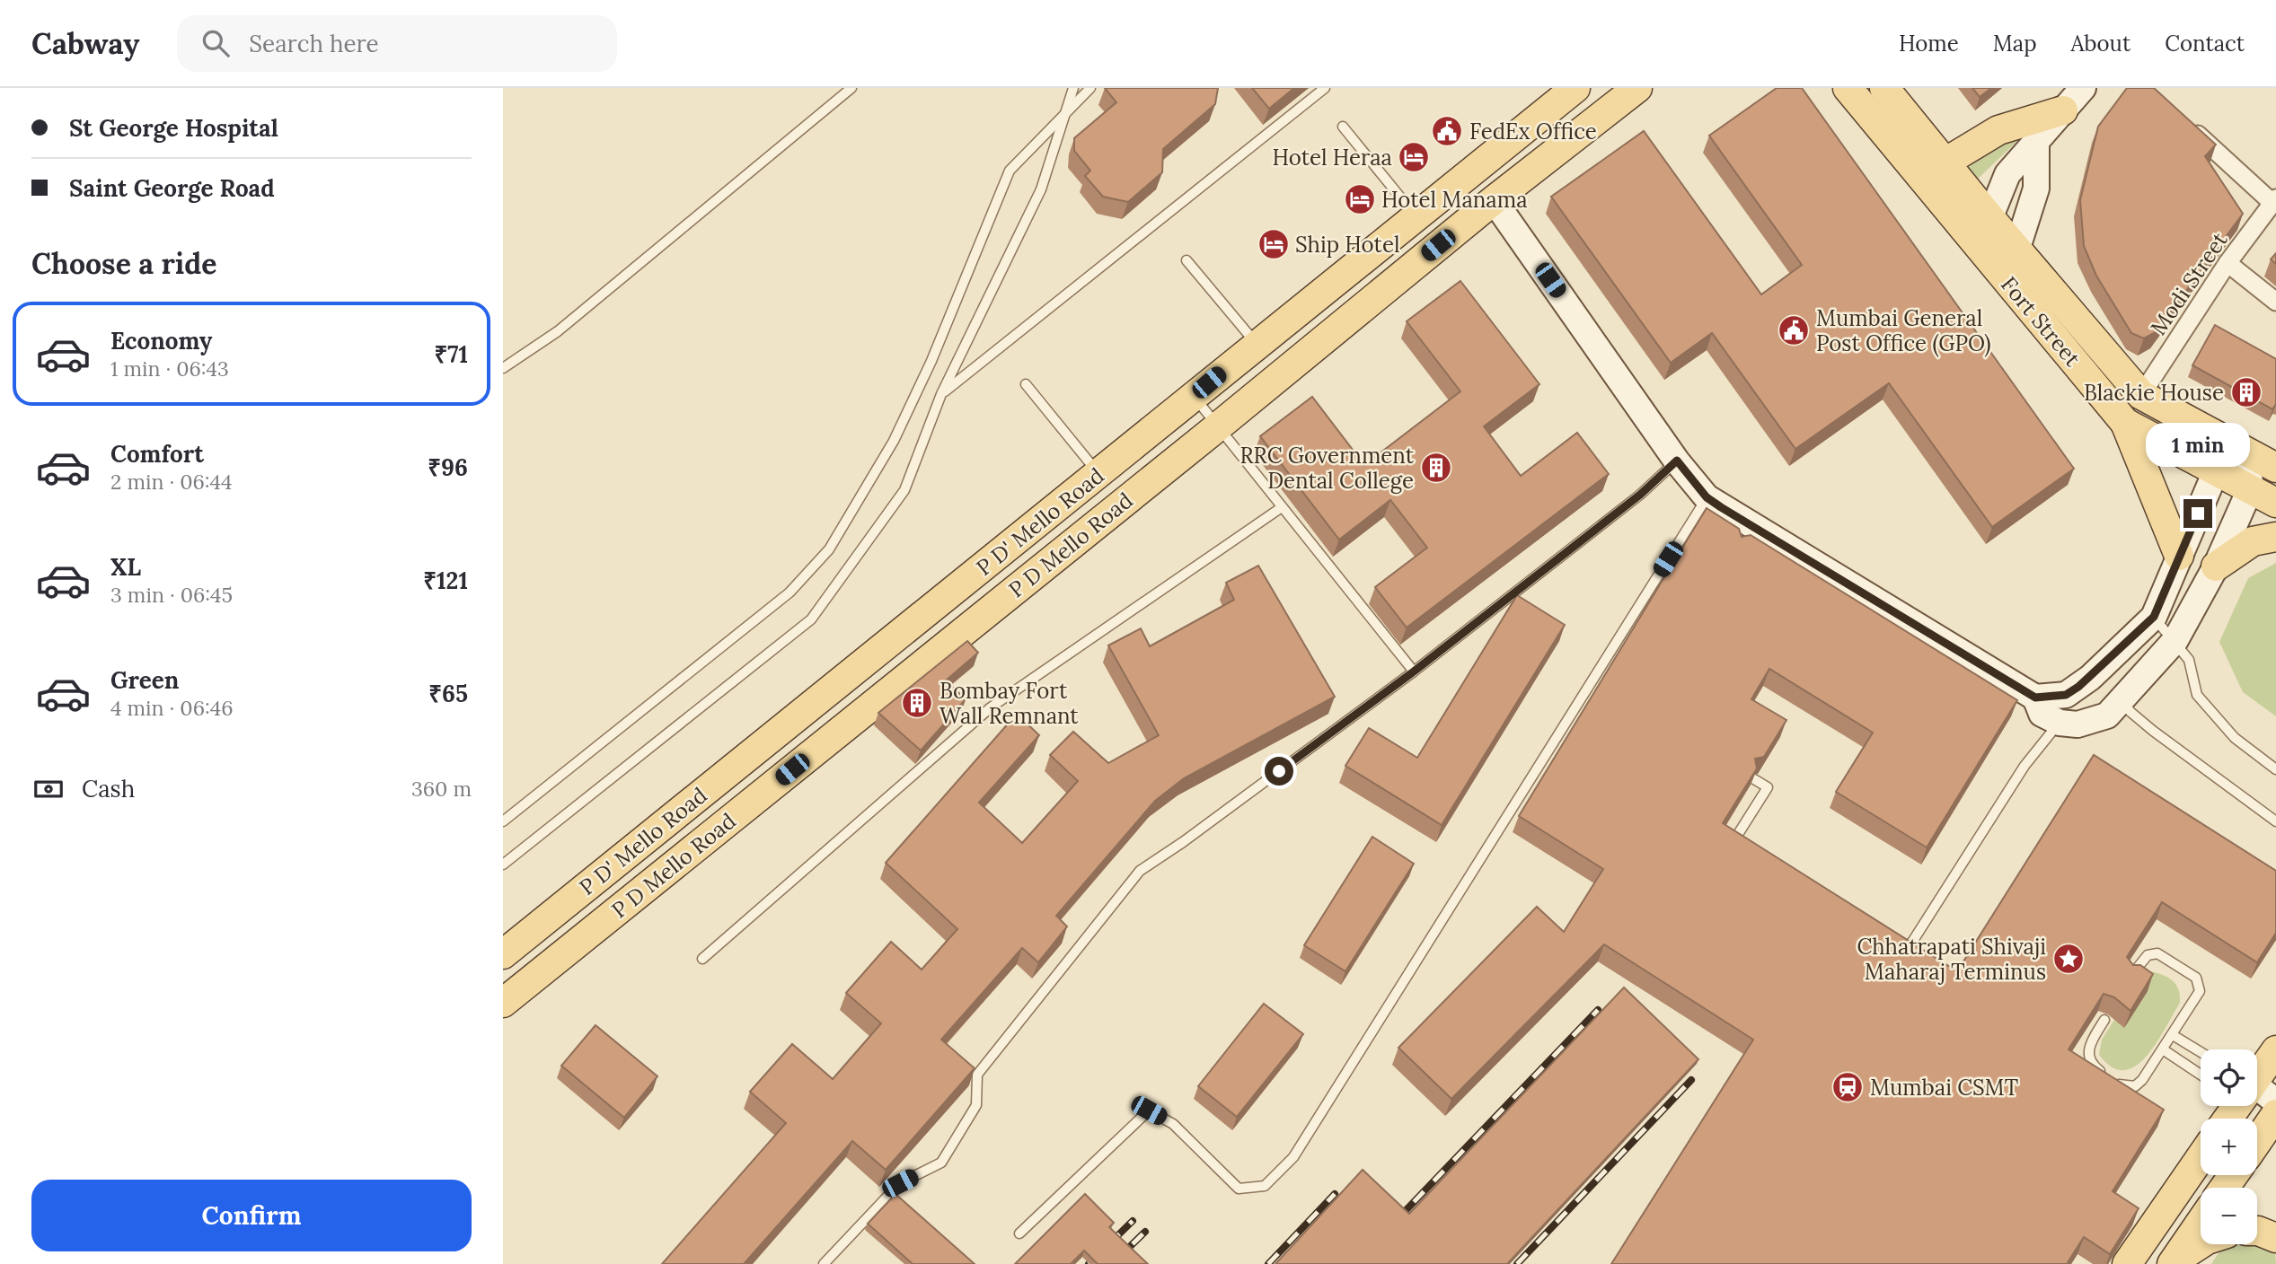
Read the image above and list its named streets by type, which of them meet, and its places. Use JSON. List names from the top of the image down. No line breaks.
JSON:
{"streets":{"main road":["Fort Street","P D' Mello Road","P D Mello Road"],"street":["Modi Street"]},"crossings":[["Modi Street","Fort Street"]],"places":{"public building":["FedEx Office","Mumbai General Post Office (GPO)"],"hotel":["Hotel Heraa","Hotel Manama","Ship Hotel"],"building":["Blackie House","RRC Government Dental College","Bombay Fort Wall Remnant"],"place":["Chhatrapati Shivaji Maharaj Terminus"],"station":["Mumbai CSMT"]},"page":{"header":"Cabway","search":"Search here","nav":["Home","Map","About","Contact"],"banner":["St George Hospital","Saint George Road"],"heading":"Choose a ride","list":[{"name":"Economy","note":"1 min · 06:43","value":"₹71"},{"name":"Comfort","note":"2 min · 06:44","value":"₹96"},{"name":"XL","note":"3 min · 06:45","value":"₹121"},{"name":"Green","note":"4 min · 06:46","value":"₹65"}],"bubble":"1 min","pay":["Cash","360 m"],"map_buttons":["+","−"],"buttons":"Confirm"}}
